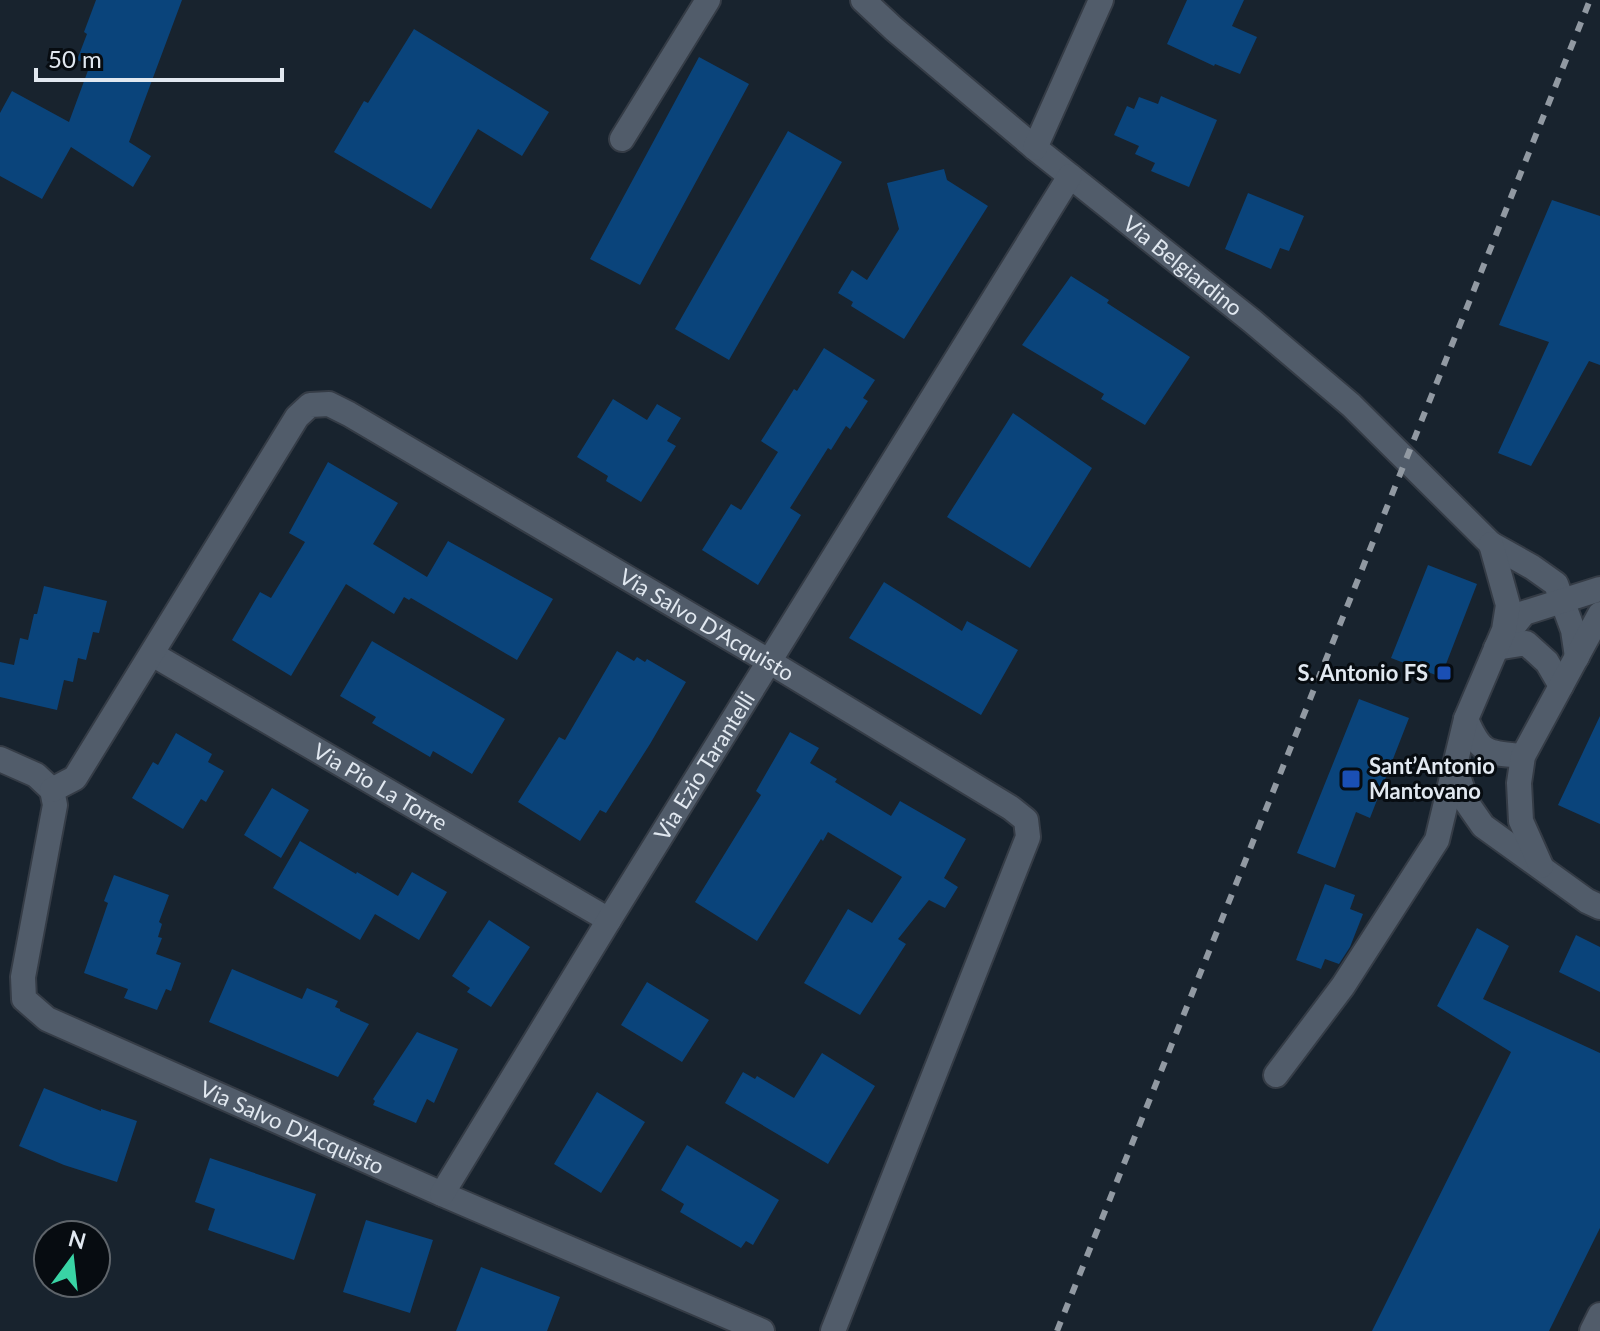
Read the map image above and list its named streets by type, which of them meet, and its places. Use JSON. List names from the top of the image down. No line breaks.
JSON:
{"streets":{"street":["Via Belgiardino","Via Salvo D'Acquisto","Via Ezio Tarantelli","Via Pio La Torre"]},"crossings":[["Via Belgiardino","Via Ezio Tarantelli"],["Via Salvo D'Acquisto","Via Ezio Tarantelli"],["Via Salvo D'Acquisto","Via Pio La Torre"],["Via Ezio Tarantelli","Via Pio La Torre"]],"places":{"transit":["S. Antonio FS","Sant’Antonio Mantovano"]},"scale_bar":"50 m","north":"top"}
